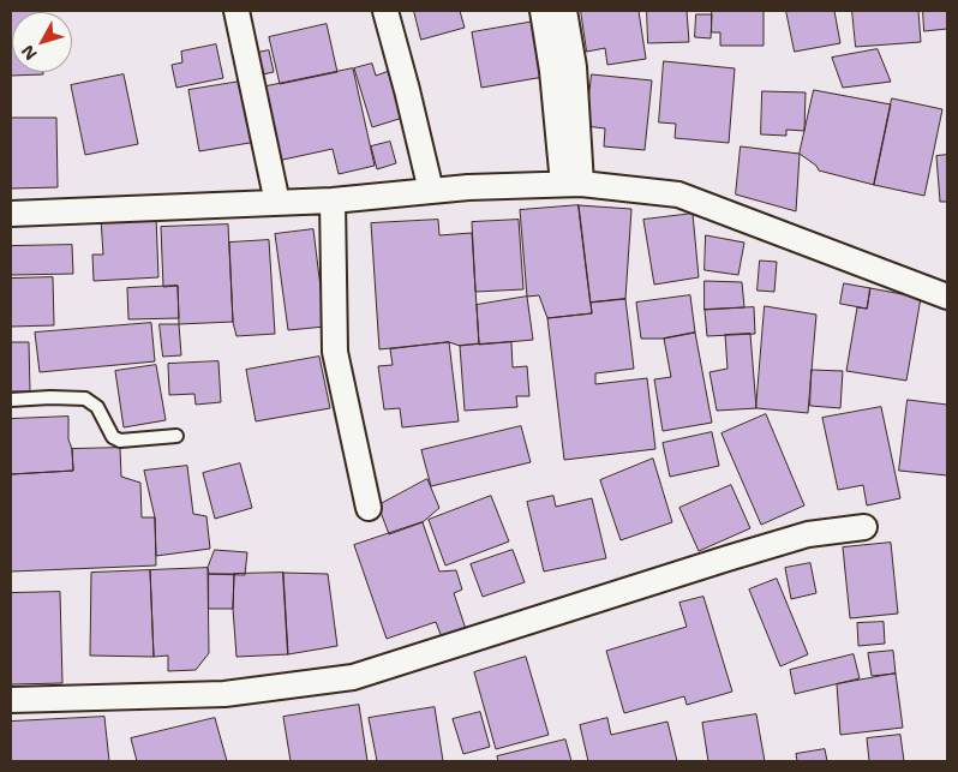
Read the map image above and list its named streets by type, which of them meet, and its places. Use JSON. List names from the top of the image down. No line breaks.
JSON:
{"north":"bottom left"}
